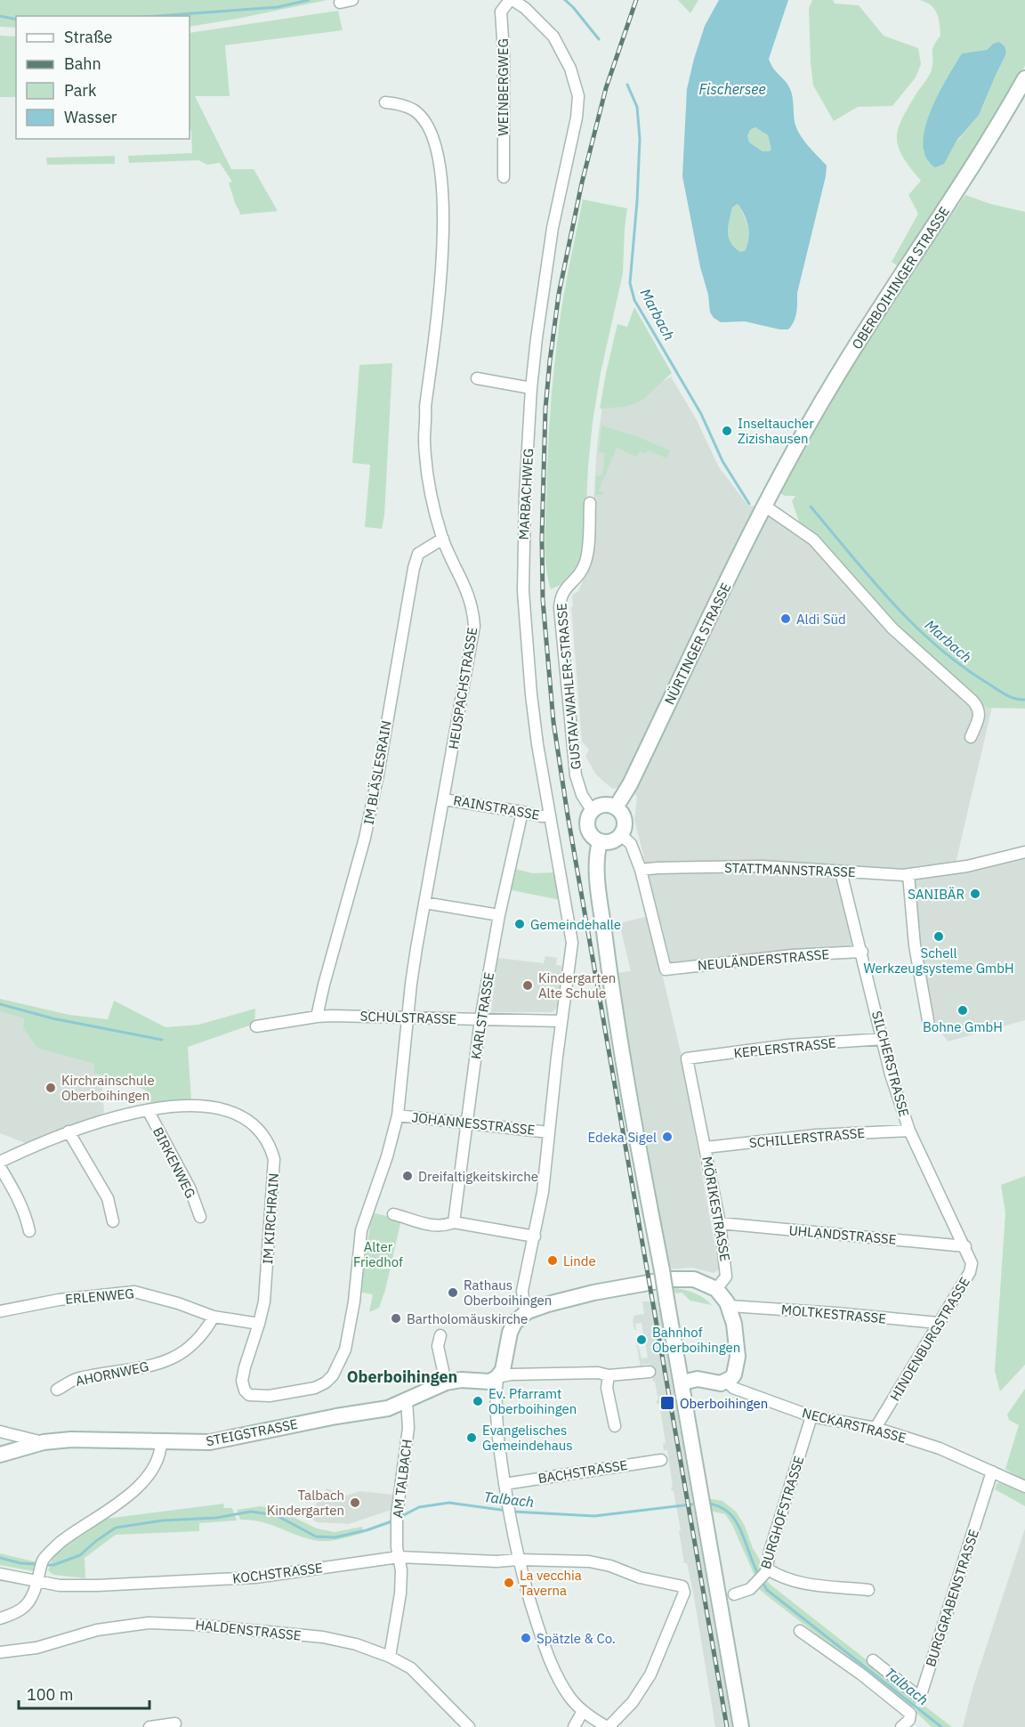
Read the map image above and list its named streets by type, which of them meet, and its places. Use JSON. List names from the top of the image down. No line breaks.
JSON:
{"streets":{"main road":["OBERBOIHINGER STRASSE","NÜRTINGER STRASSE","NECKARSTRASSE","STEIGSTRASSE"],"street":["WEINBERGWEG","MARBACHWEG","GUSTAV-WAHLER-STRASSE","HEUSPACHSTRASSE","IM BLÄSLESRAIN","RAINSTRASSE","STATTMANNSTRASSE","NEULÄNDERSTRASSE","KARLSTRASSE","SCHULSTRASSE","KEPLERSTRASSE","SILCHERSTRASSE","JOHANNESSTRASSE","SCHILLERSTRASSE","BIRKENWEG","MÖRIKESTRASSE","IM KIRCHRAIN","UHLANDSTRASSE","ERLENWEG","MOLTKESTRASSE","HINDENBURGSTRASSE","AHORNWEG","BACHSTRASSE","AM TALBACH","BURGHOFSTRASSE","KOCHSTRASSE","BURGGRABENSTRASSE","HALDENSTRASSE"]},"crossings":[["WEINBERGWEG","MARBACHWEG"],["OBERBOIHINGER STRASSE","NÜRTINGER STRASSE"],["MARBACHWEG","RAINSTRASSE"],["MARBACHWEG","SCHULSTRASSE"],["NÜRTINGER STRASSE","GUSTAV-WAHLER-STRASSE"],["HEUSPACHSTRASSE","IM BLÄSLESRAIN"],["HEUSPACHSTRASSE","RAINSTRASSE"],["HEUSPACHSTRASSE","SCHULSTRASSE"],["HEUSPACHSTRASSE","JOHANNESSTRASSE"],["HEUSPACHSTRASSE","IM KIRCHRAIN"],["IM BLÄSLESRAIN","SCHULSTRASSE"],["RAINSTRASSE","KARLSTRASSE"],["STATTMANNSTRASSE","NEULÄNDERSTRASSE"],["STATTMANNSTRASSE","SILCHERSTRASSE"],["NEULÄNDERSTRASSE","SILCHERSTRASSE"],["KARLSTRASSE","SCHULSTRASSE"],["KARLSTRASSE","JOHANNESSTRASSE"],["KEPLERSTRASSE","SILCHERSTRASSE"],["KEPLERSTRASSE","MÖRIKESTRASSE"],["SILCHERSTRASSE","SCHILLERSTRASSE"],["SILCHERSTRASSE","UHLANDSTRASSE"],["SILCHERSTRASSE","HINDENBURGSTRASSE"],["SCHILLERSTRASSE","MÖRIKESTRASSE"],["BIRKENWEG","IM KIRCHRAIN"],["MÖRIKESTRASSE","UHLANDSTRASSE"],["IM KIRCHRAIN","ERLENWEG"],["UHLANDSTRASSE","HINDENBURGSTRASSE"],["ERLENWEG","AHORNWEG"],["MOLTKESTRASSE","HINDENBURGSTRASSE"],["HINDENBURGSTRASSE","NECKARSTRASSE"],["NECKARSTRASSE","BURGHOFSTRASSE"],["NECKARSTRASSE","BURGGRABENSTRASSE"],["STEIGSTRASSE","AM TALBACH"],["AM TALBACH","KOCHSTRASSE"],["AM TALBACH","HALDENSTRASSE"]],"districts":["Oberboihingen"],"water":["Fischersee","Marbach","Talbach"],"parks":["Alter Friedhof"],"places":{"other":["Inseltaucher Zizishausen","Aldi Süd","SANIBÄR","Gemeindehalle","Schell Werkzeugsysteme GmbH","Kindergarten Alte Schule","Bohne GmbH","Kirchrainschule Oberboihingen","Edeka Sigel","Dreifaltigkeitskirche","Linde","Rathaus Oberboihingen","Bartholomäuskirche","Bahnhof Oberboihingen","Ev. Pfarramt Oberboihingen","Evangelisches Gemeindehaus","Talbach Kindergarten","La vecchia Taverna","Spätzle & Co."],"transit":["Oberboihingen"]},"legend":["Straße","Bahn","Park","Wasser"],"scale_bar":"100 m"}
